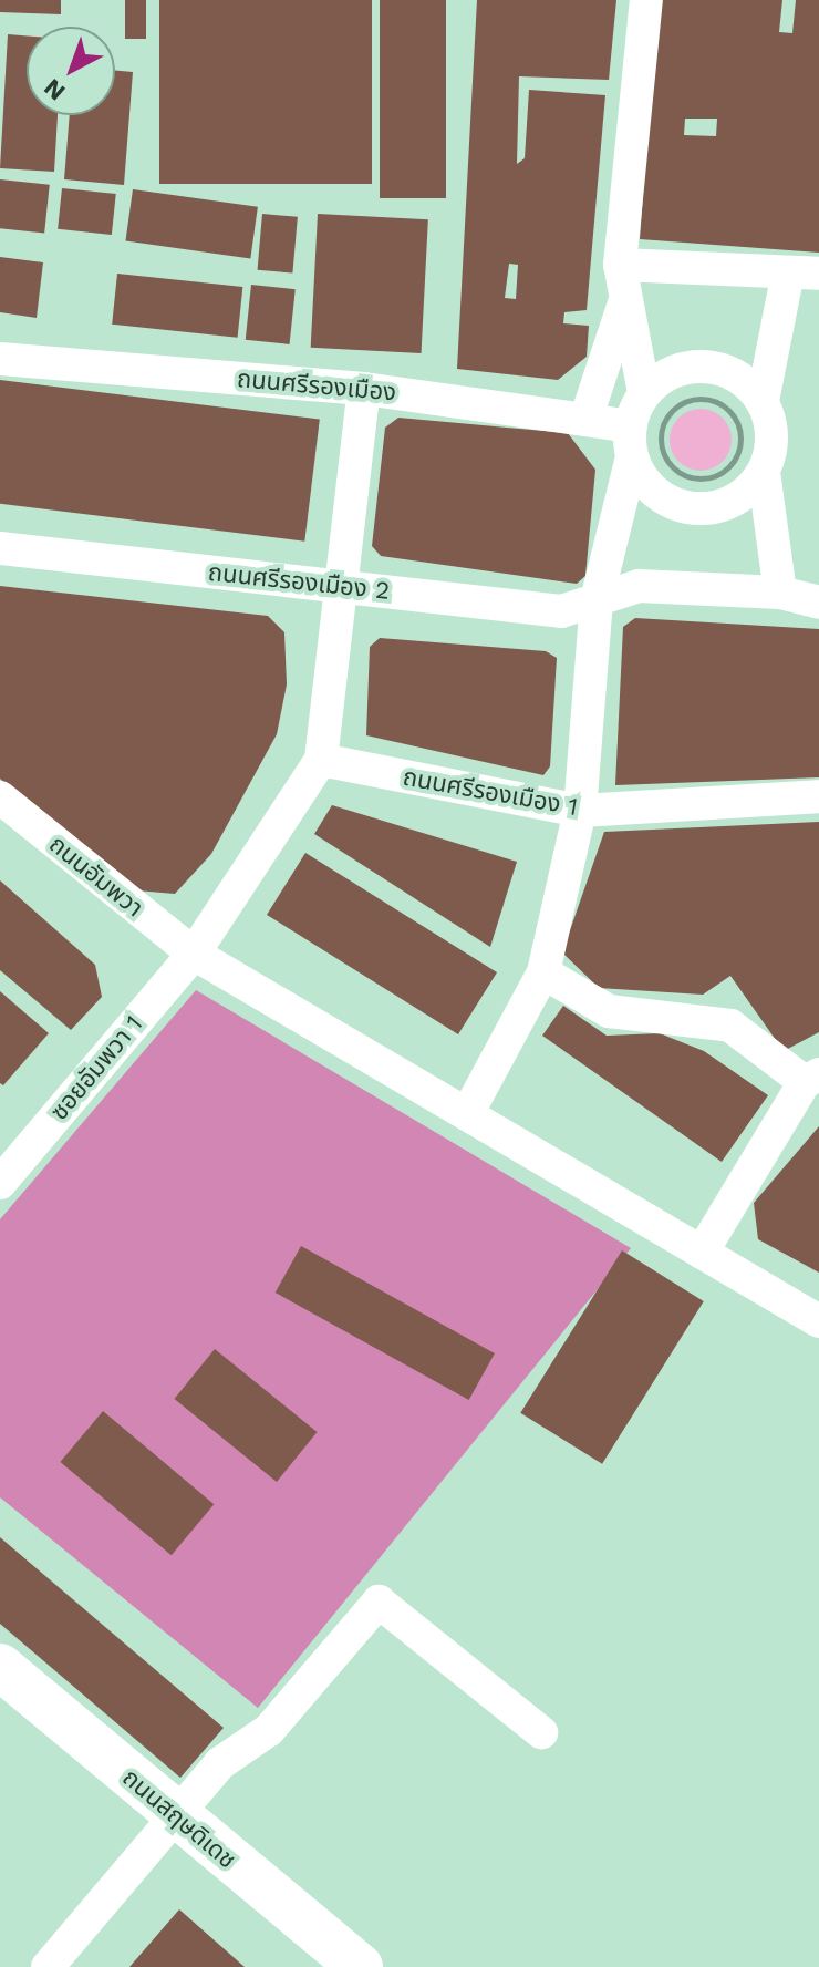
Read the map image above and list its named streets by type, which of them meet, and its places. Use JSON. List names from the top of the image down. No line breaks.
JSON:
{"streets":{"street":["ถนนศรีรองเมือง","ถนนศรีรองเมือง 2","ถนนศรีรองเมือง 1","ถนนอัมพวา","ซอยอัมพวา 1","ถนนสฤษดิเดช"]},"crossings":[["ถนนศรีรองเมือง 1","ซอยอัมพวา 1"],["ถนนอัมพวา","ซอยอัมพวา 1"]],"north":"bottom left"}
